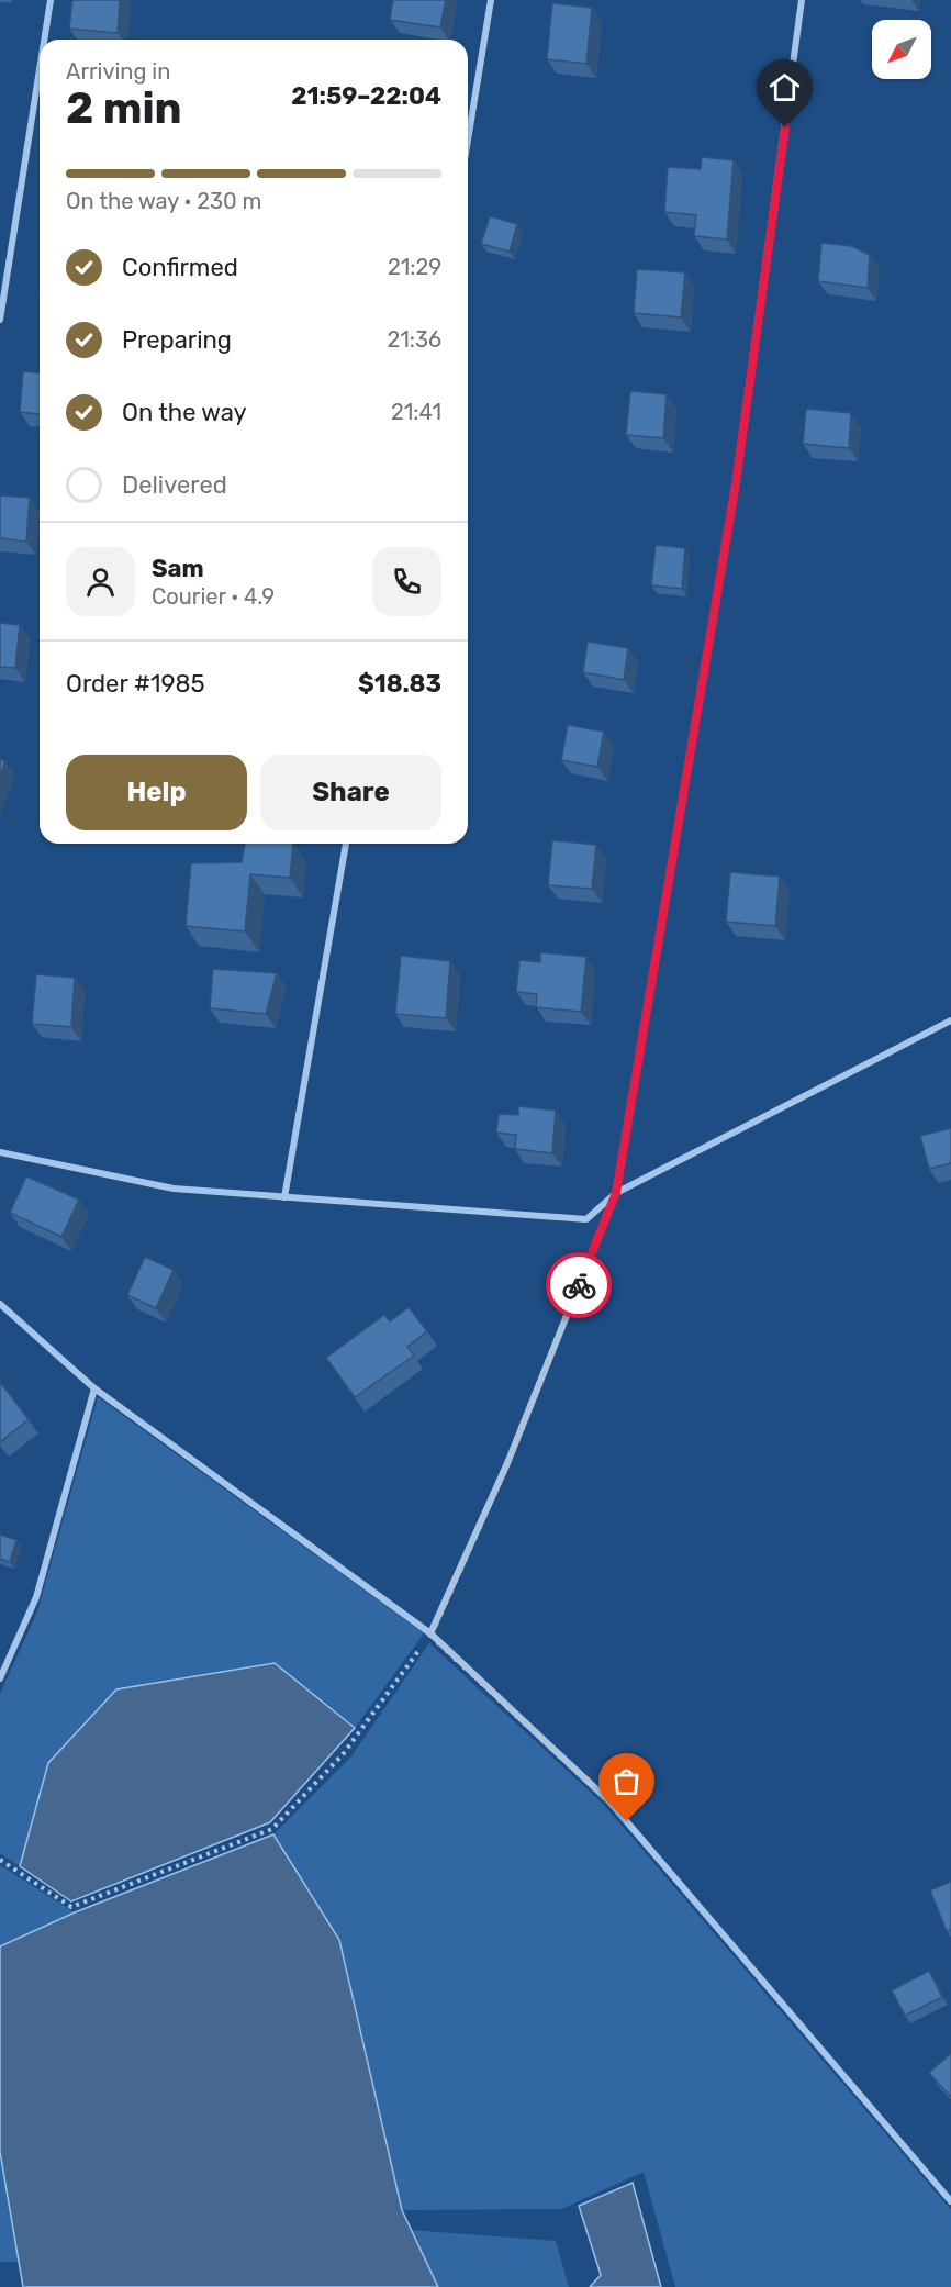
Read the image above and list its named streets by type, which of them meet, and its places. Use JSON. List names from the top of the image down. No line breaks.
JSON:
{"north":"bottom left","page":{"heading":["2 min","Arriving in","21:59–22:04"],"panel":["Sam","Courier · 4.9","Order #1985","$18.83"],"bar":"On the way · 230 m","list":[["Confirmed","21:29"],["Preparing","21:36"],["On the way","21:41"],"Delivered"],"buttons":["Help","Share"]}}
